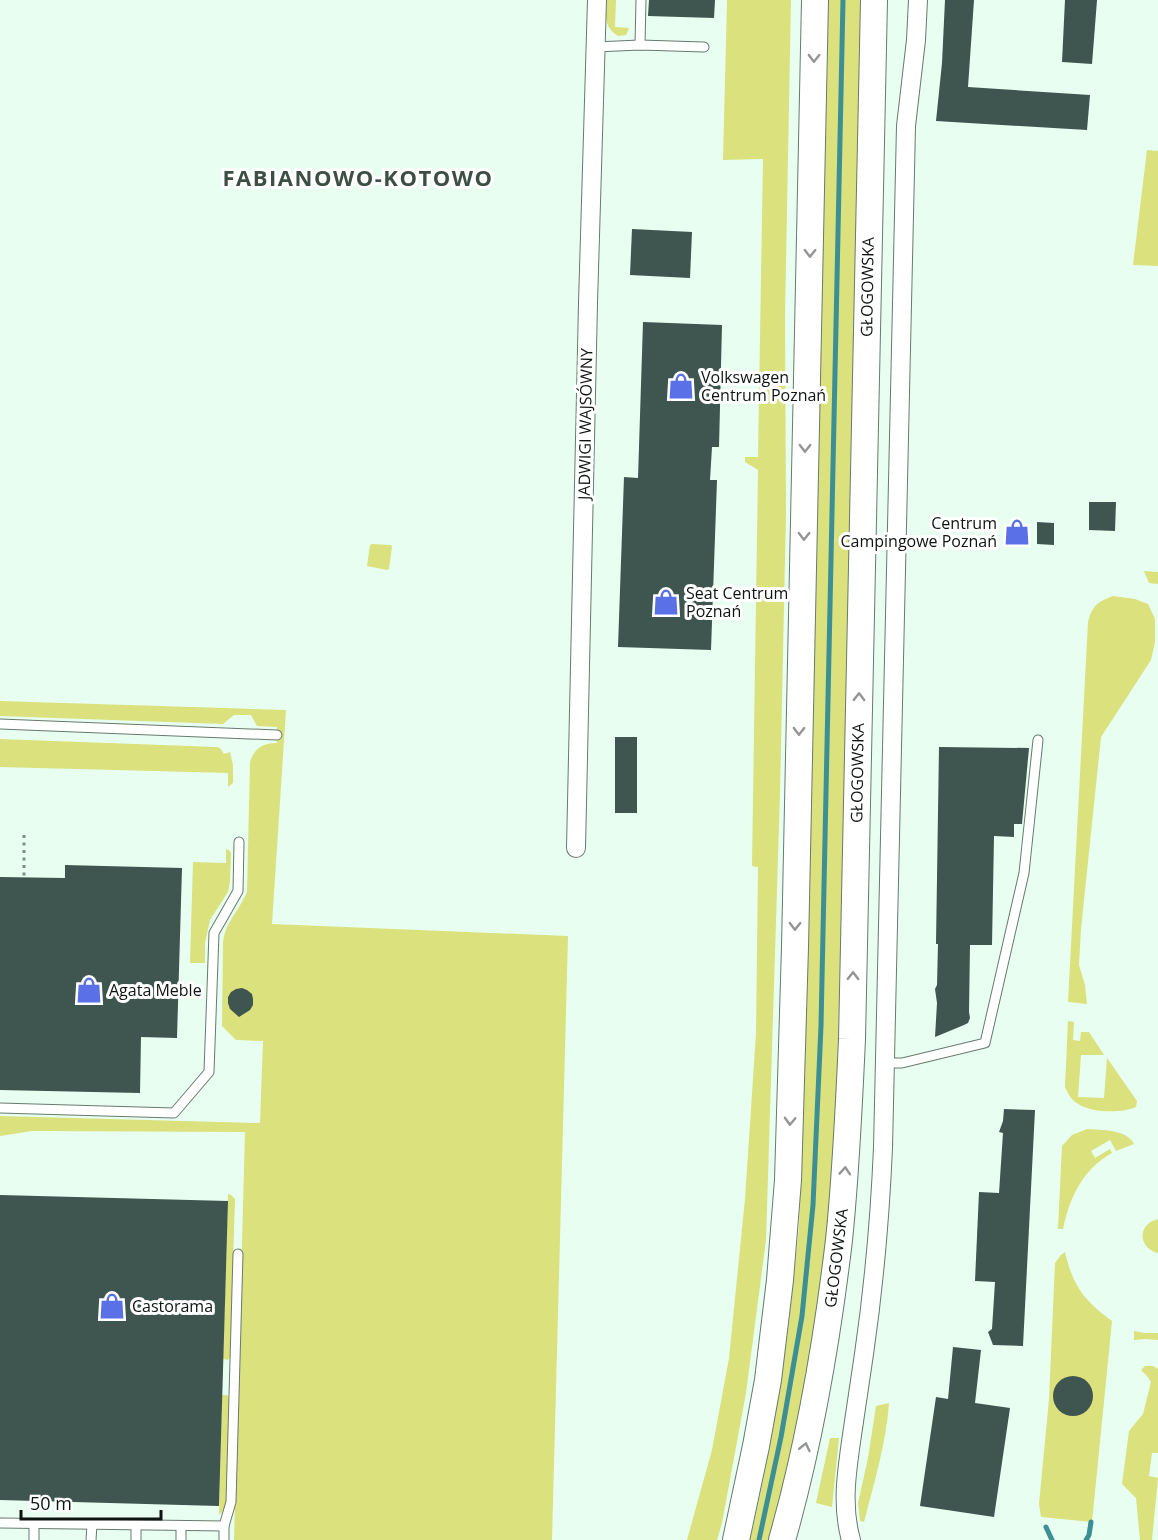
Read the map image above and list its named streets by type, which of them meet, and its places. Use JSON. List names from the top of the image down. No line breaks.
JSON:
{"streets":{"main road":["GŁOGOWSKA"],"street":["JADWIGI WAJSÓWNY"]},"districts":["FABIANOWO-KOTOWO"],"places":{"shop":["Volkswagen Centrum Poznań","Centrum Campingowe Poznań","Seat Centrum Poznań","Agata Meble","Castorama"]},"scale_bar":"50 m"}
